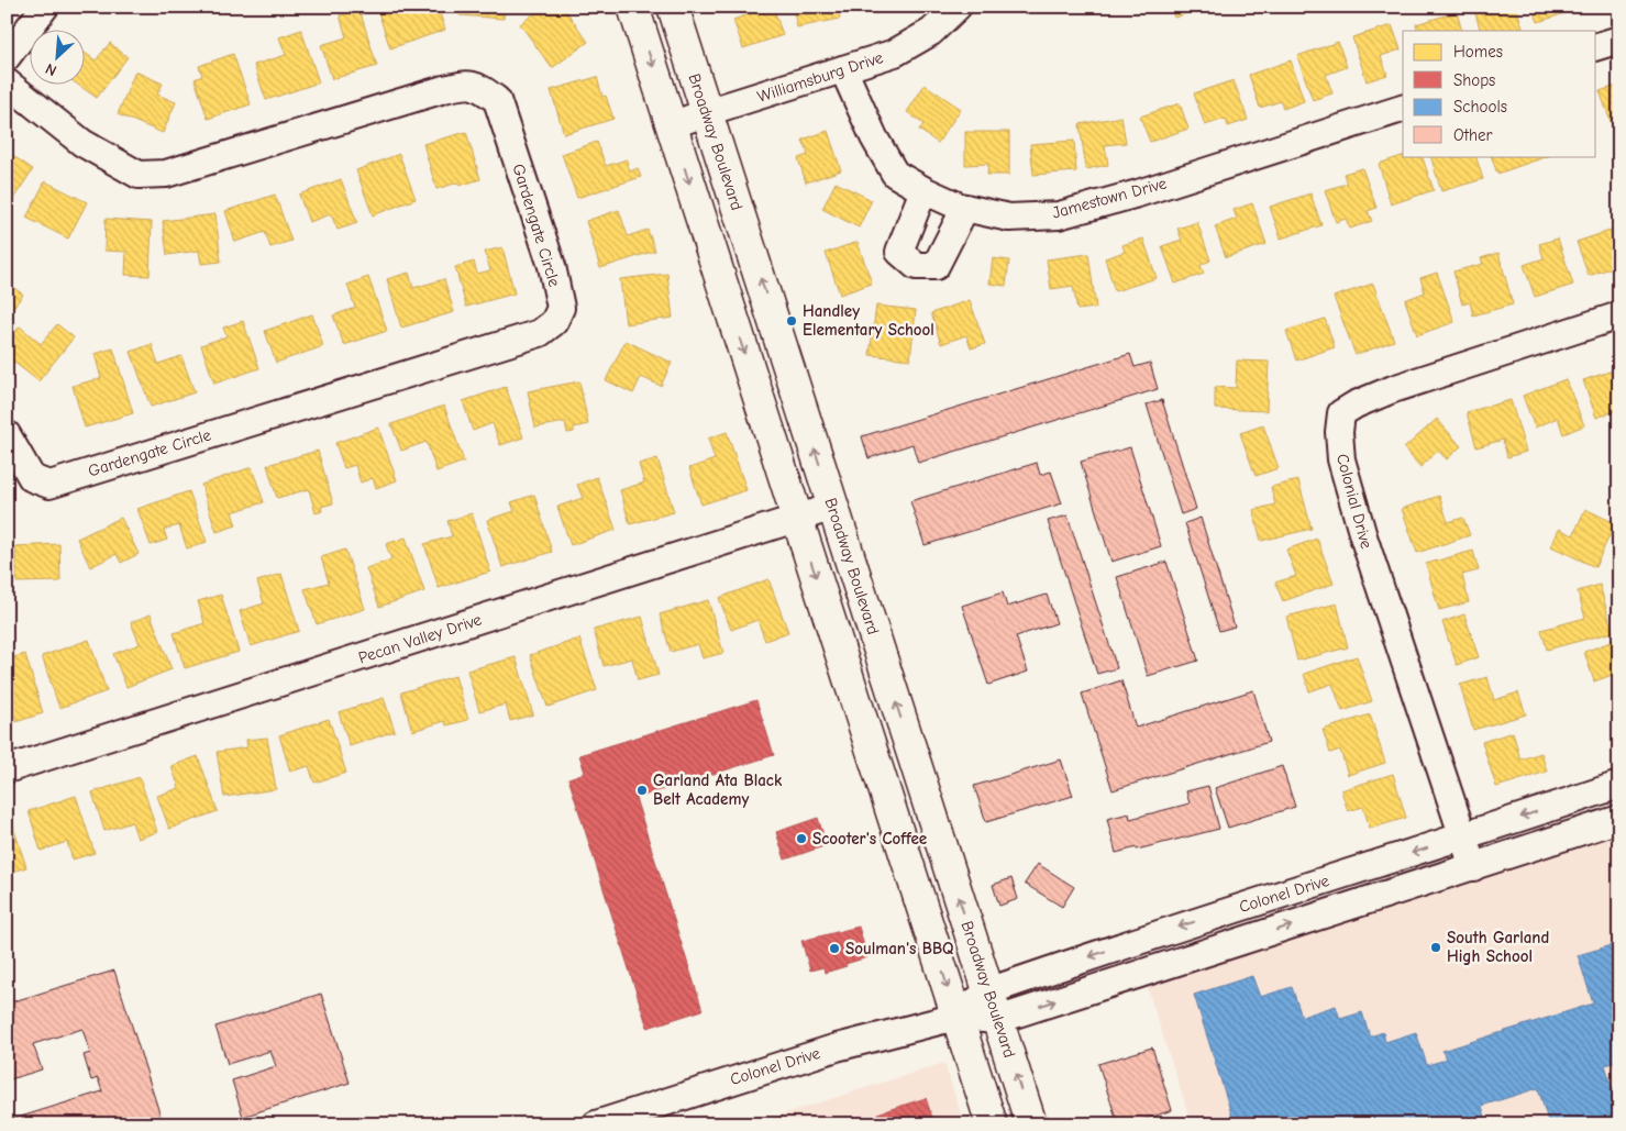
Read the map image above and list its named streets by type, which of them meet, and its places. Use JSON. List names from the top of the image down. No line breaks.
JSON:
{"streets":{"main road":["Broadway Boulevard"],"street":["Williamsburg Drive","Jamestown Drive","Gardengate Circle","Colonial Drive","Pecan Valley Drive","Colonel Drive"]},"crossings":[["Williamsburg Drive","Broadway Boulevard"],["Williamsburg Drive","Jamestown Drive"],["Broadway Boulevard","Pecan Valley Drive"],["Broadway Boulevard","Colonel Drive"],["Colonial Drive","Colonel Drive"]],"places":["Handley Elementary School","Garland Ata Black Belt Academy","Scooter's Coffee","South Garland High School","Soulman's BBQ"],"legend":["Homes","Shops","Schools","Other"],"north":"bottom left"}
